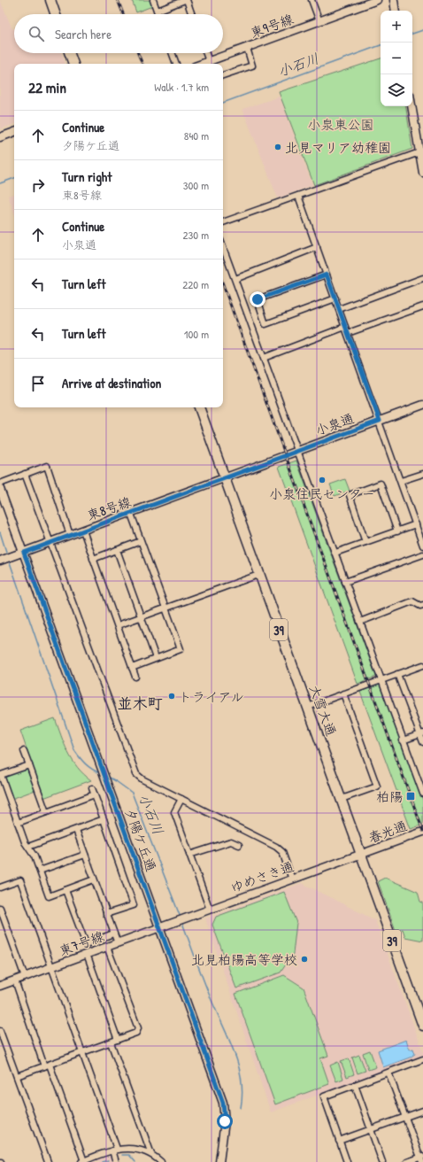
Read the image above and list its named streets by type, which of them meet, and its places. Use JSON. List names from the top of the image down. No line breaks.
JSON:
{"streets":{"highway":["39","大雪大通"],"street":["東9号線","小泉通","東8号線","春光通","夕陽ケ丘通","ゆめさき通","東7号線"]},"crossings":[["小泉通","東8号線"],["小泉通","大雪大通"],["東8号線","大雪大通"],["東8号線","夕陽ケ丘通"],["大雪大通","春光通"],["大雪大通","ゆめさき通"],["春光通","ゆめさき通"],["夕陽ケ丘通","東7号線"],["ゆめさき通","東7号線"]],"districts":["並木町"],"water":["小石川"],"parks":["小泉東公園"],"places":{"other":["北見マリア幼稚園","小泉住民センター","トライアル","北見柏陽高等学校"],"transit":["柏陽"]},"page":{"map_buttons":["+","−"],"search":"Search here","heading":["22 min","Walk · 1.7 km"],"list":[["Continue","夕陽ケ丘通","840 m"],["Turn right","東8号線","300 m"],["Continue","小泉通","230 m"],["Turn left","220 m"],["Turn left","100 m"],"Arrive at destination"]}}
